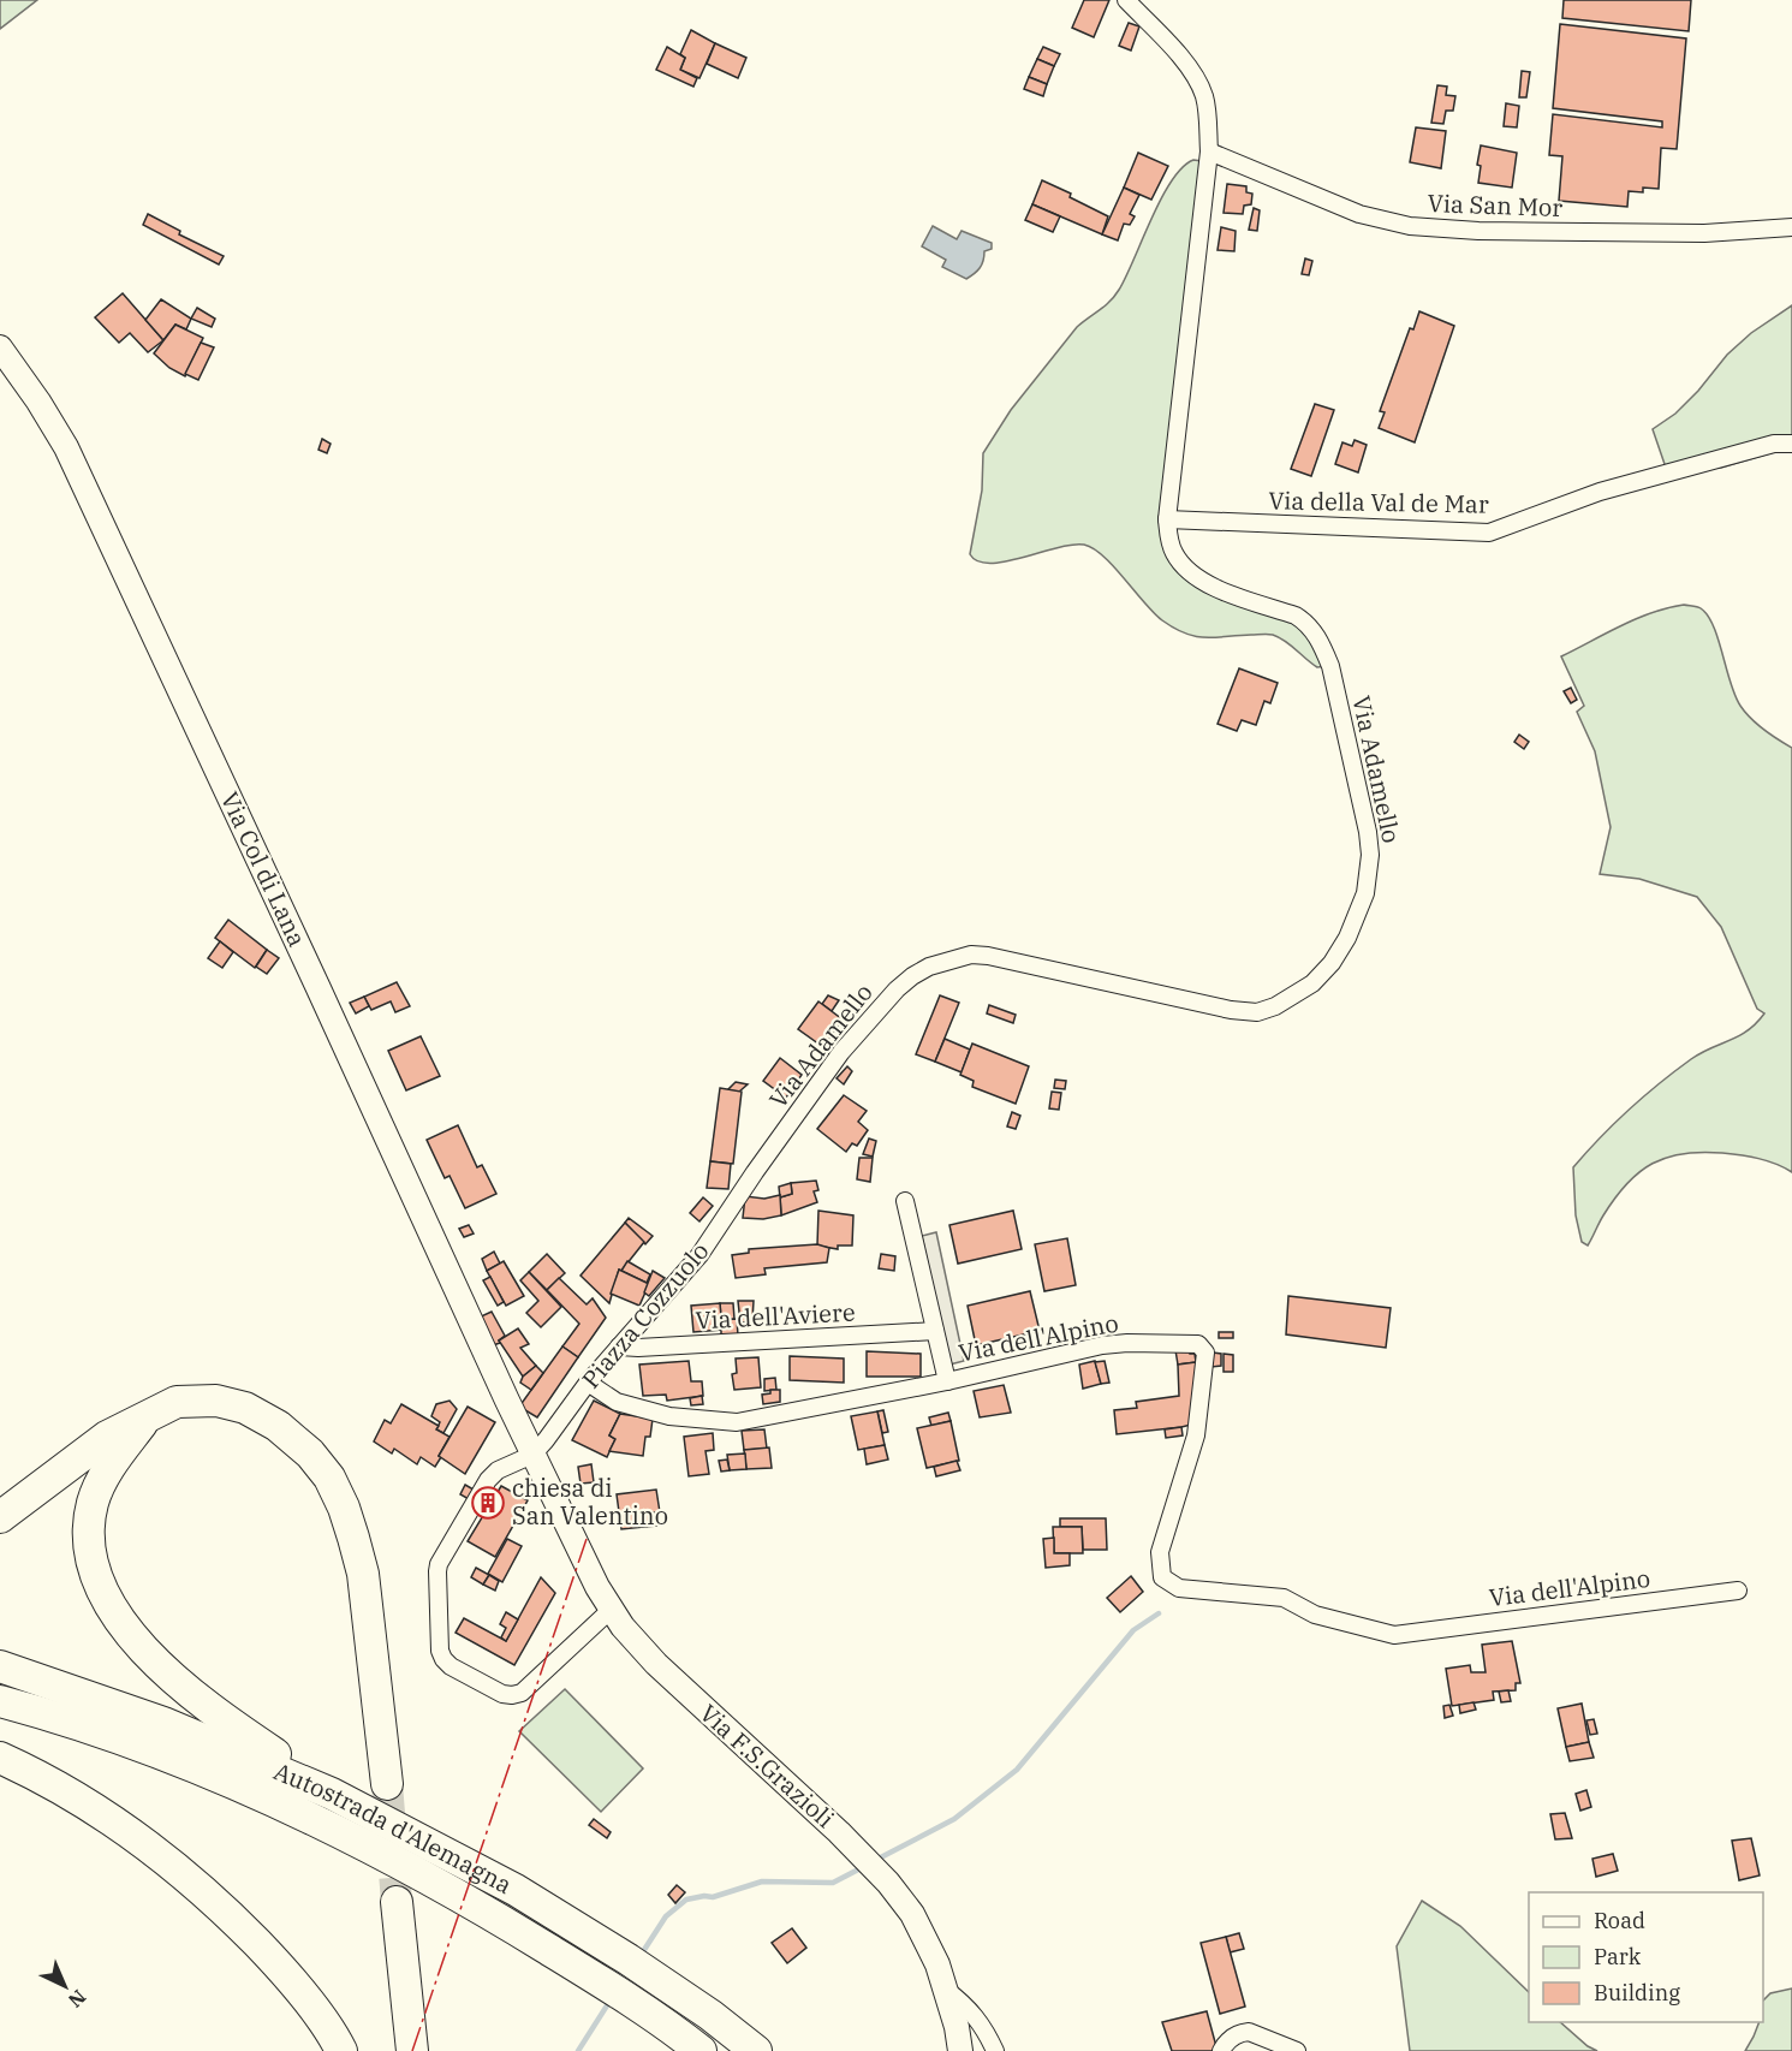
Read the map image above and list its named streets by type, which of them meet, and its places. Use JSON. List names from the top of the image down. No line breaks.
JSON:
{"streets":{"highway":["Autostrada d'Alemagna"],"main road":["Via Col di Lana","Via F.S.Grazioli"],"street":["Via San Mor","Via della Val de Mar","Via Adamello","Piazza Cozzuolo","Via dell'Aviere","Via dell'Alpino"]},"crossings":[["Via San Mor","Via Adamello"],["Via della Val de Mar","Via Adamello"],["Via Adamello","Piazza Cozzuolo"],["Via Col di Lana","Piazza Cozzuolo"],["Via Col di Lana","Via F.S.Grazioli"],["Piazza Cozzuolo","Via dell'Aviere"],["Piazza Cozzuolo","Via dell'Alpino"],["Piazza Cozzuolo","Via F.S.Grazioli"]],"places":{"building":["chiesa di San Valentino"]},"legend":["Road","Park","Building"],"north":"bottom right"}
